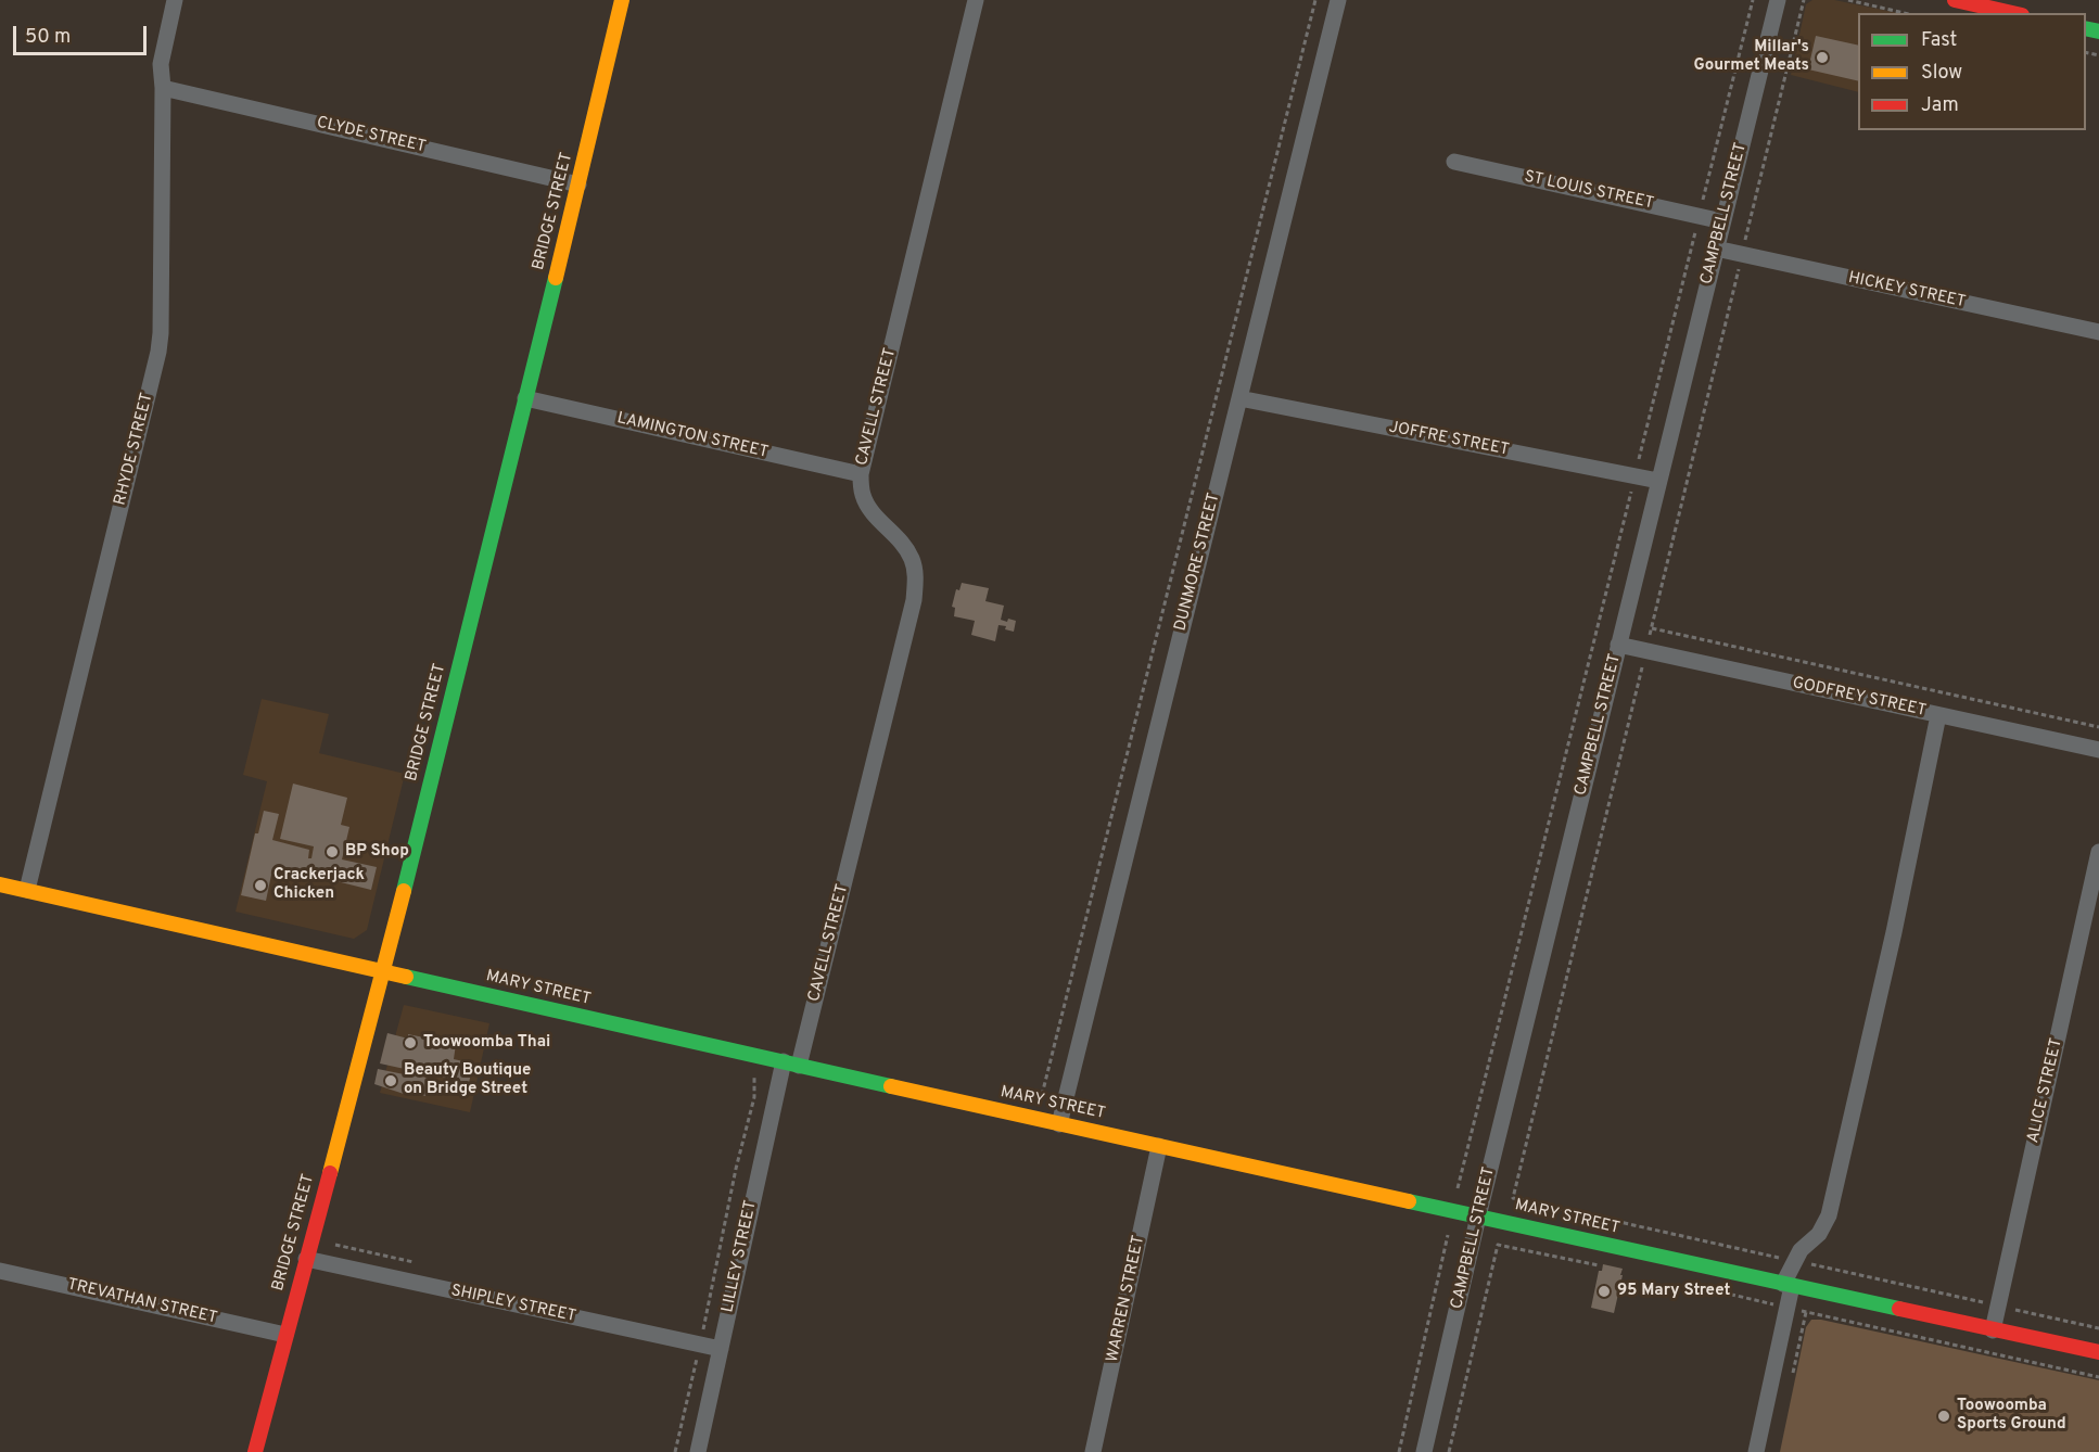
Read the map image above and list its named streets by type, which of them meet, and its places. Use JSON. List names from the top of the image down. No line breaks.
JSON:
{"streets":{"street":["CLYDE STREET","ST LOUIS STREET","BRIDGE STREET","CAMPBELL STREET","HICKEY STREET","CAVELL STREET","LAMINGTON STREET","JOFFRE STREET","RHYDE STREET","DUNMORE STREET","GODFREY STREET","MARY STREET","ALICE STREET","LILLEY STREET","WARREN STREET","TREVATHAN STREET","SHIPLEY STREET"]},"crossings":[["CLYDE STREET","BRIDGE STREET"],["CLYDE STREET","RHYDE STREET"],["ST LOUIS STREET","CAMPBELL STREET"],["BRIDGE STREET","LAMINGTON STREET"],["BRIDGE STREET","MARY STREET"],["BRIDGE STREET","TREVATHAN STREET"],["BRIDGE STREET","SHIPLEY STREET"],["CAMPBELL STREET","HICKEY STREET"],["CAMPBELL STREET","JOFFRE STREET"],["CAMPBELL STREET","GODFREY STREET"],["CAMPBELL STREET","MARY STREET"],["CAVELL STREET","LAMINGTON STREET"],["CAVELL STREET","MARY STREET"],["CAVELL STREET","LILLEY STREET"],["JOFFRE STREET","DUNMORE STREET"],["RHYDE STREET","MARY STREET"],["DUNMORE STREET","MARY STREET"],["MARY STREET","ALICE STREET"],["MARY STREET","LILLEY STREET"],["MARY STREET","WARREN STREET"],["LILLEY STREET","SHIPLEY STREET"]],"places":["Millar's Gourmet Meats","BP Shop","Crackerjack Chicken","Toowoomba Thai","Beauty Boutique on Bridge Street","95 Mary Street","Toowoomba Sports Ground"],"legend":["Fast","Slow","Jam"],"scale_bar":"50 m"}
